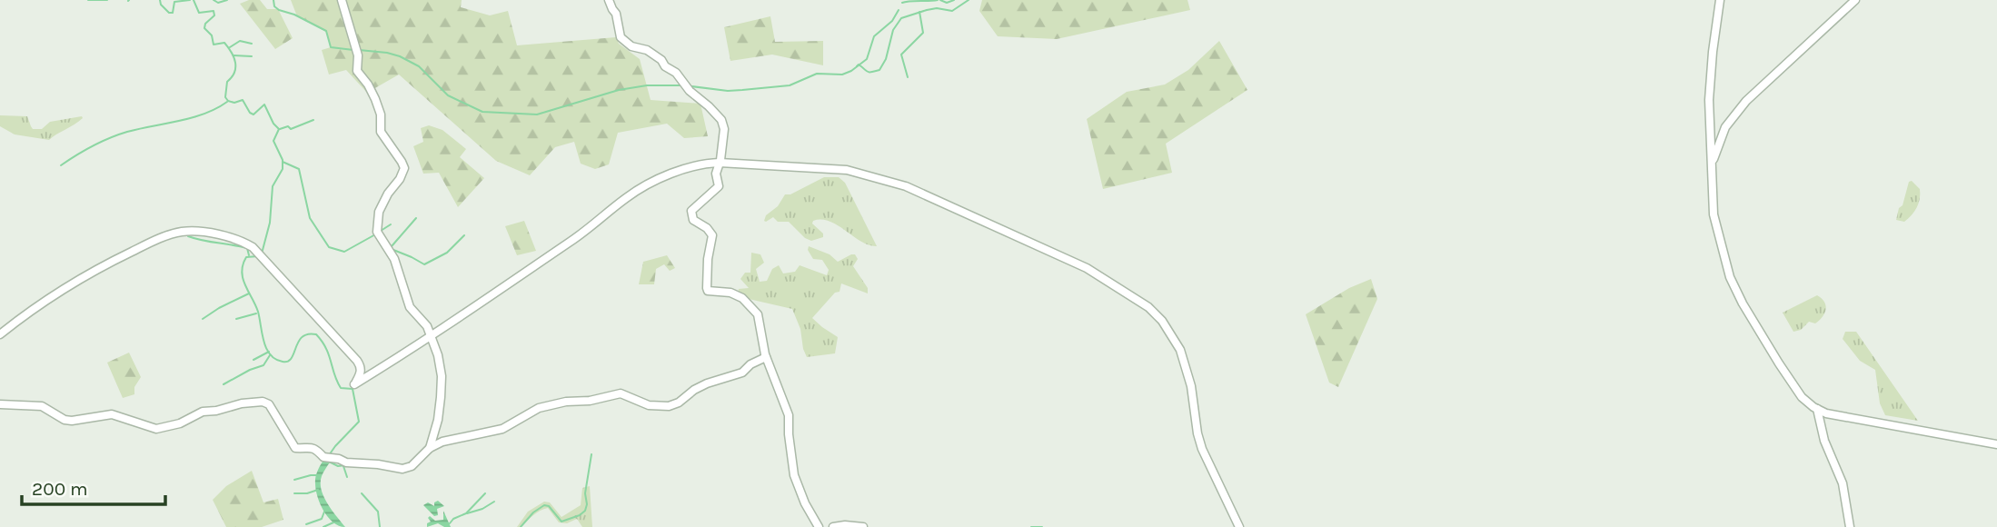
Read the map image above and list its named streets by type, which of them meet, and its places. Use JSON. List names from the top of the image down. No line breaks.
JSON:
{"scale_bar":"200 m"}
